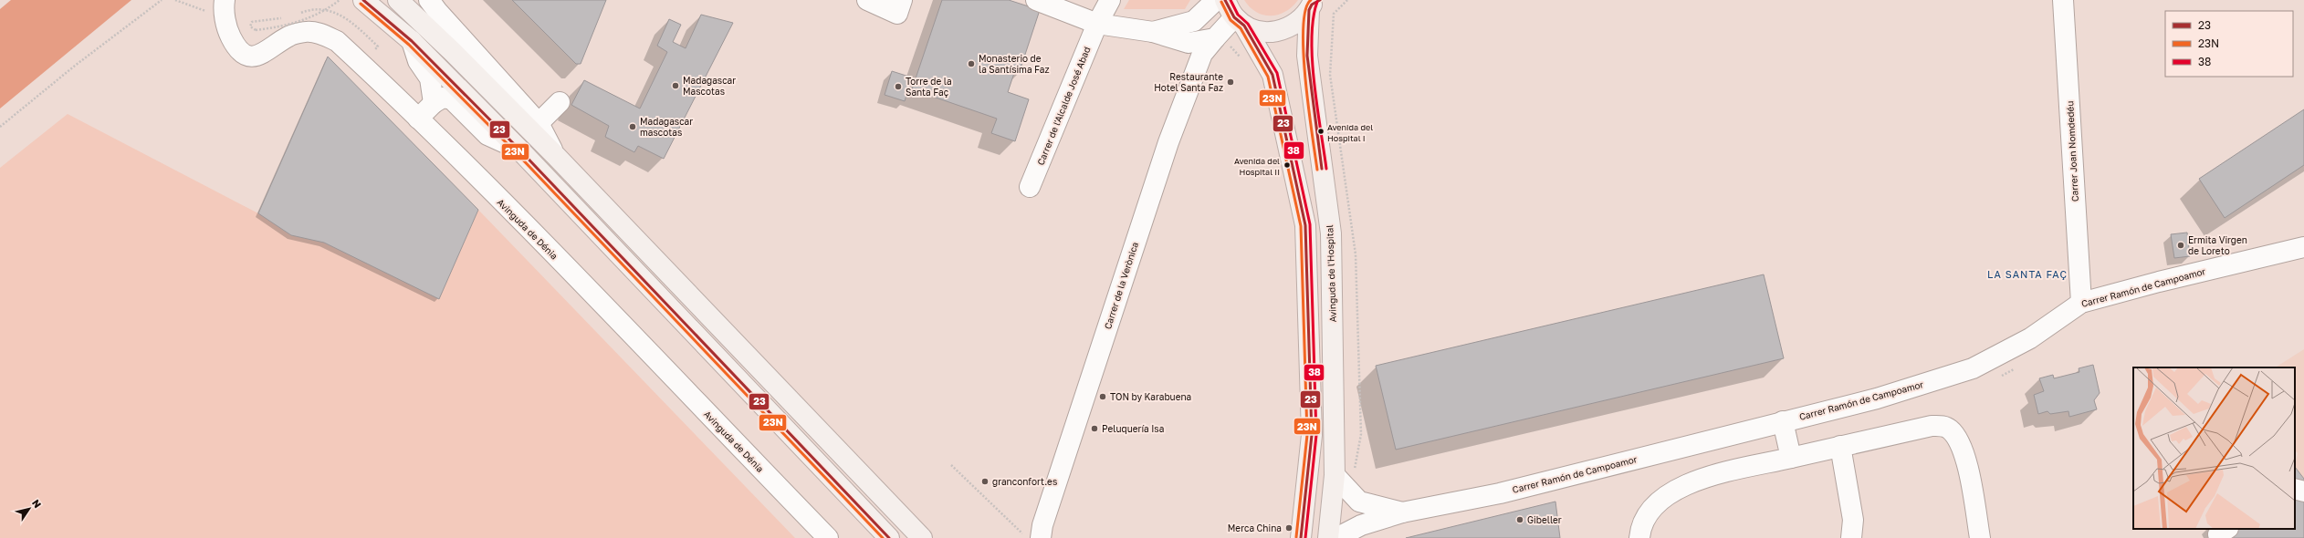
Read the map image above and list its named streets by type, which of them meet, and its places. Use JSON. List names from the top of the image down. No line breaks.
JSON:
{"streets":{"main road":["Avinguda de l'Hospital"],"street":["Carrer de l'Alcalde José Abad","Carrer Joan Nomdedéu","Avinguda de Dénia","Carrer de la Verònica","Carrer Ramón de Campoamor"]},"crossings":[["Carrer Joan Nomdedéu","Carrer Ramón de Campoamor"],["Avinguda de l'Hospital","Carrer Ramón de Campoamor"]],"districts":["LA SANTA FAÇ"],"places":["Monasterio de la Santísima Faz","Restaurante Hotel Santa Faz","Madagascar Mascotas","Torre de la Santa Faç","Madagascar mascotas","Avenida del Hospital I","Avenida del Hospital II","Ermita Virgen de Loreto","TON by Karabuena","Peluquería Isa","granconfort.es","Gibeller","Merca China"],"lines":["transit line 23","transit line 23N","transit line 38"],"legend":["23","23N","38"],"north":"top right"}
